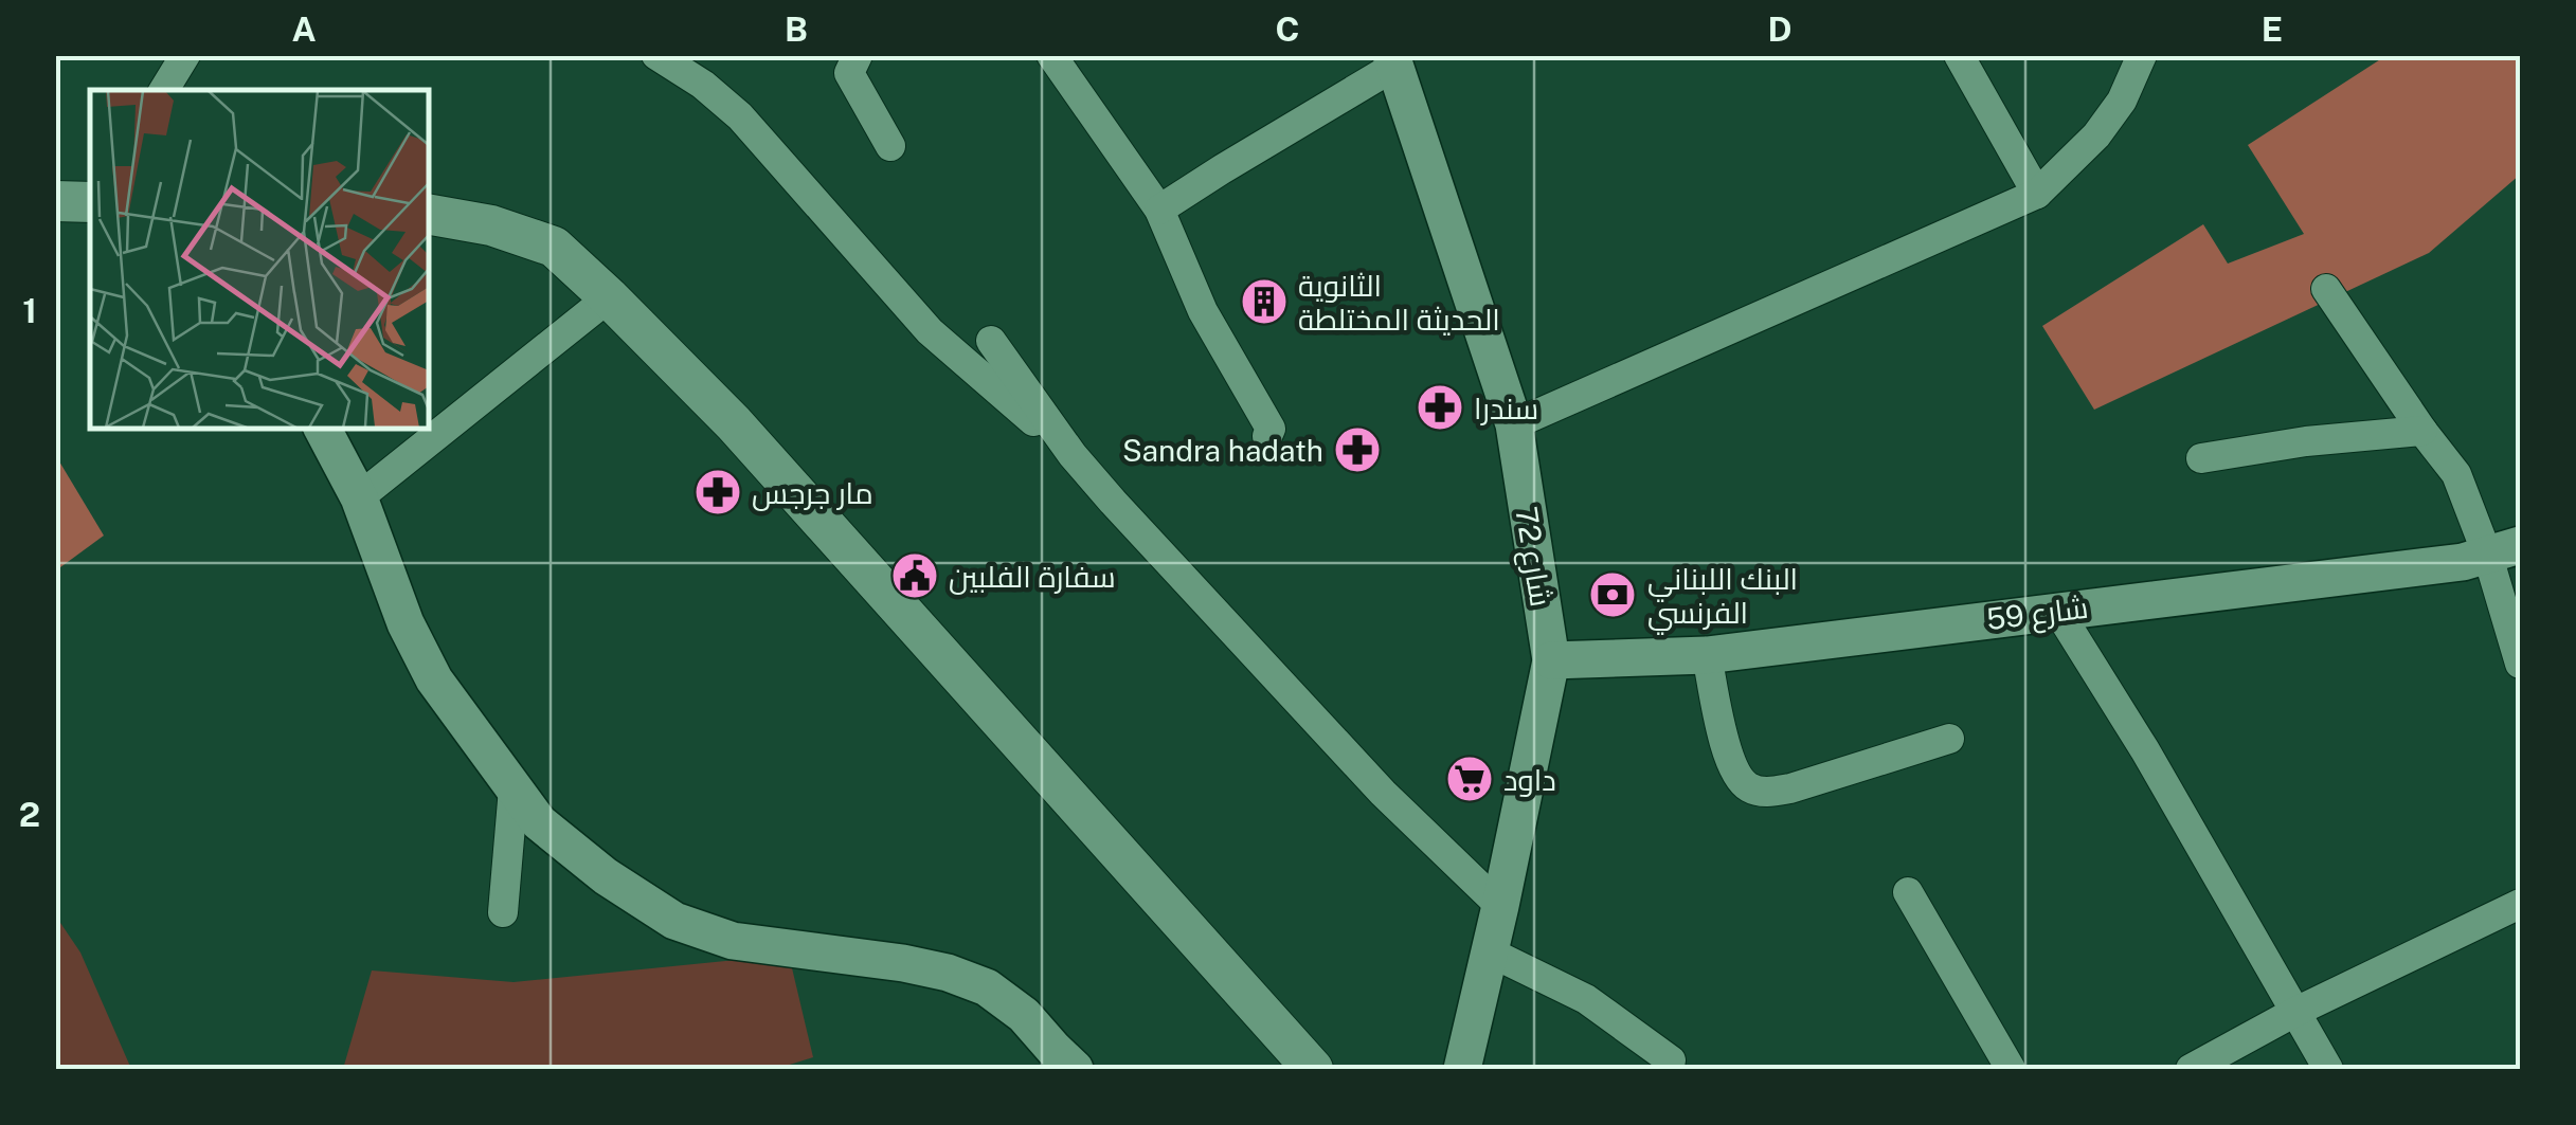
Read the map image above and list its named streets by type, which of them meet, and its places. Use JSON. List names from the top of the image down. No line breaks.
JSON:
{"streets":{"street":["شارع 72","شارع 59"]},"crossings":[["شارع 72","شارع 59"]],"places":{"building":["الثانوية الحديثة المختلطة"],"pharmacy":["سندرا","Sandra hadath","مار جرجس"],"public building":["سفارة الفلبين"],"bank":["البنك اللبناني الفرنسي"],"supermarket":["داود"]},"grid":{"columns":["A","B","C","D","E"],"rows":["1","2"]}}
